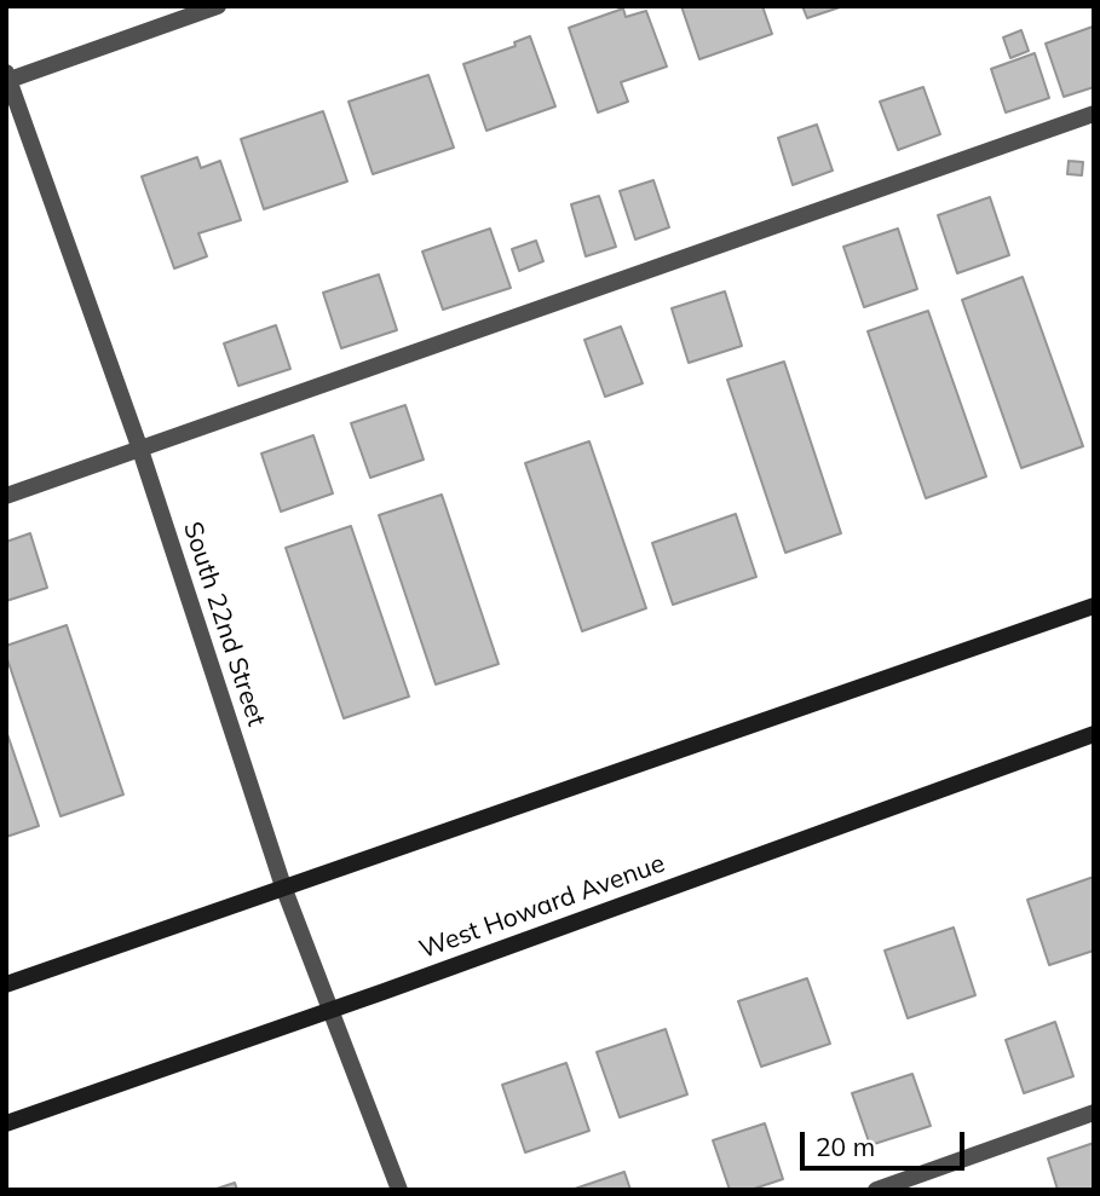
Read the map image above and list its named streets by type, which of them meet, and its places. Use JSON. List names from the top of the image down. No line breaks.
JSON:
{"streets":{"main road":["West Howard Avenue"],"street":["South 22nd Street"]},"crossings":[["South 22nd Street","West Howard Avenue"]],"scale_bar":"20 m"}
